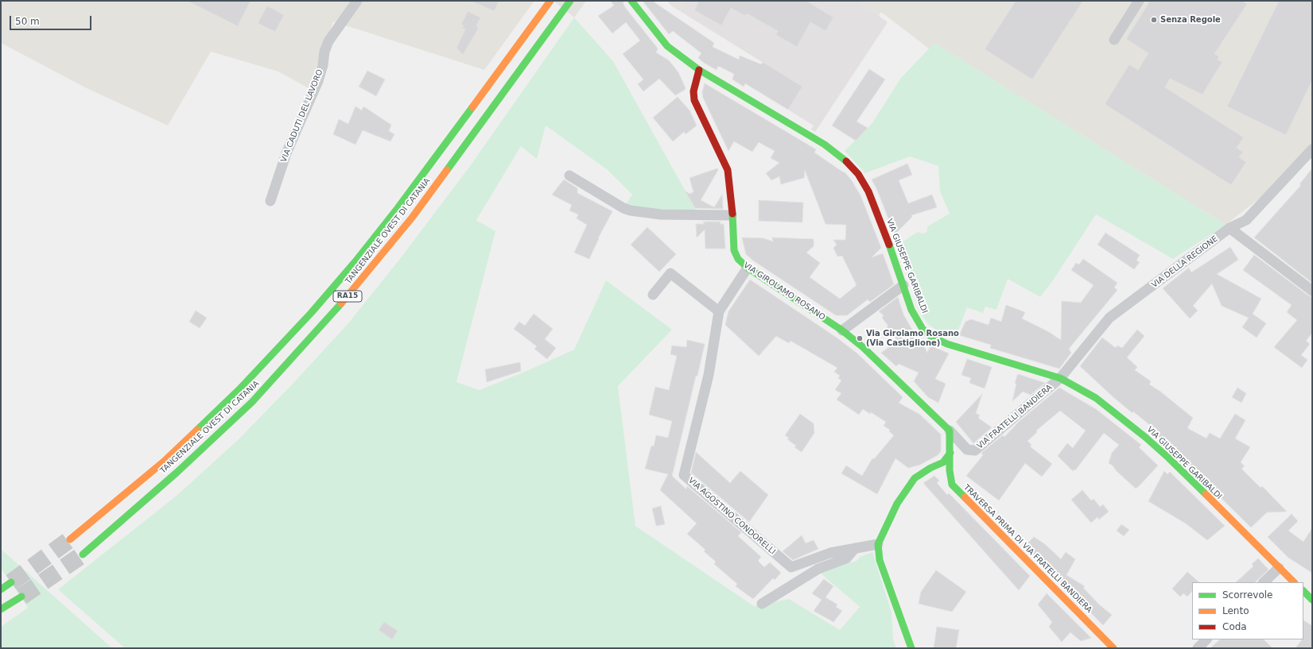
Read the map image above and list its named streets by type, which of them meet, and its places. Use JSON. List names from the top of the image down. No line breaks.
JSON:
{"streets":{"main road":["TANGENZIALE OVEST DI CATANIA","VIA GIUSEPPE GARIBALDI","VIA GIROLAMO ROSANO","RA15","TRAVERSA PRIMA DI VIA FRATELLI BANDIERA"],"street":["VIA CADUTI DEL LAVORO","VIA DELLA REGIONE","VIA FRATELLI BANDIERA","VIA AGOSTINO CONDORELLI"]},"crossings":[["VIA DELLA REGIONE","VIA GIUSEPPE GARIBALDI"],["VIA DELLA REGIONE","VIA FRATELLI BANDIERA"],["VIA GIUSEPPE GARIBALDI","VIA GIROLAMO ROSANO"],["VIA GIUSEPPE GARIBALDI","VIA FRATELLI BANDIERA"],["VIA GIROLAMO ROSANO","VIA FRATELLI BANDIERA"],["VIA GIROLAMO ROSANO","VIA AGOSTINO CONDORELLI"]],"places":["Senza Regole","Via Girolamo Rosano (Via Castiglione)"],"legend":["Scorrevole","Lento","Coda"],"scale_bar":"50 m"}
